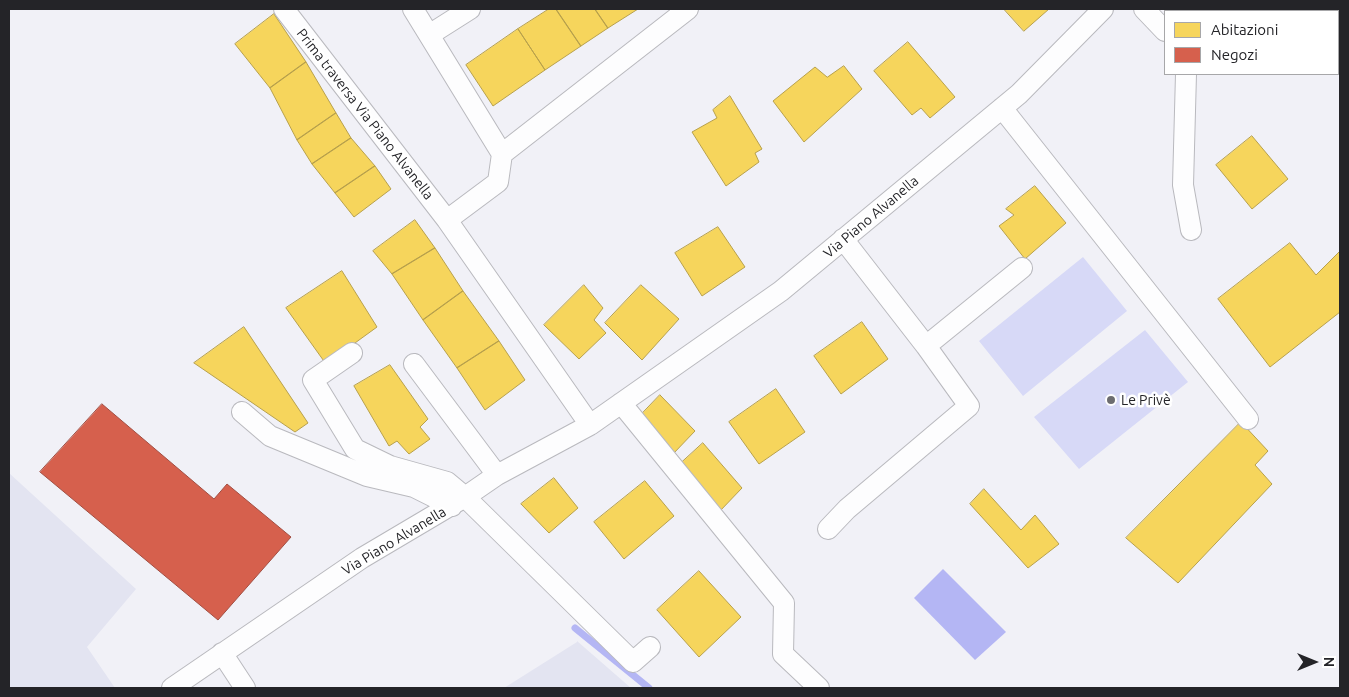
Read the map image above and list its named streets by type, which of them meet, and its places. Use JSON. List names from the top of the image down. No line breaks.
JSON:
{"streets":{"street":["Prima traversa Via Piano Alvanella","Via Piano Alvanella"]},"crossings":[["Prima traversa Via Piano Alvanella","Via Piano Alvanella"]],"places":["Le Privè"],"legend":["Abitazioni","Negozi"],"north":"right"}
